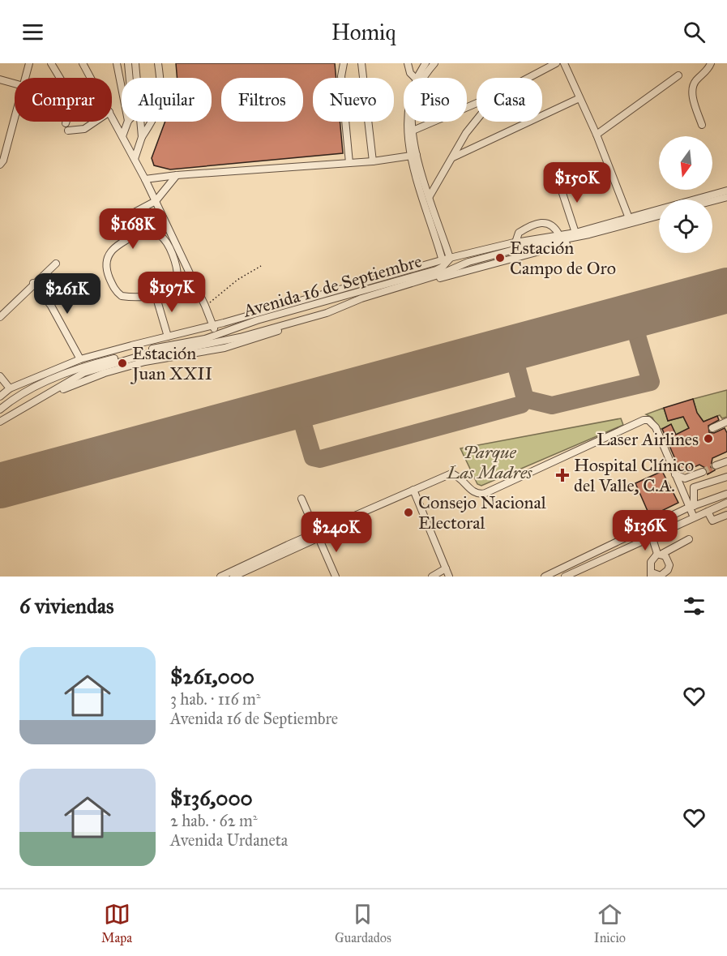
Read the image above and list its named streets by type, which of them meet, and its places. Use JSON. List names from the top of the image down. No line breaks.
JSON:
{"streets":{"street":["Avenida 16 de Septiembre"]},"parks":["Parque Las Madres"],"places":{"other":["Estación Campo de Oro","Estación Juan XXII","Laser Airlines","Consejo Nacional Electoral"],"health":["Hospital Clínico del Valle, C.A."]},"north":"bottom","page":{"header":"Homiq","chip":["Comprar","Alquilar","Filtros","Nuevo","Piso","Casa"],"price":["$150K","$168K","$197K","$261K","$136K","$240K"],"heading":"6 viviendas","list":[{"name":"$261,000","note":"3 hab. · 116 m² · Avenida 16 de Septiembre"},{"name":"$136,000","note":"2 hab. · 62 m² · Avenida Urdaneta"}],"tabs":["Mapa","Guardados","Inicio"]}}
